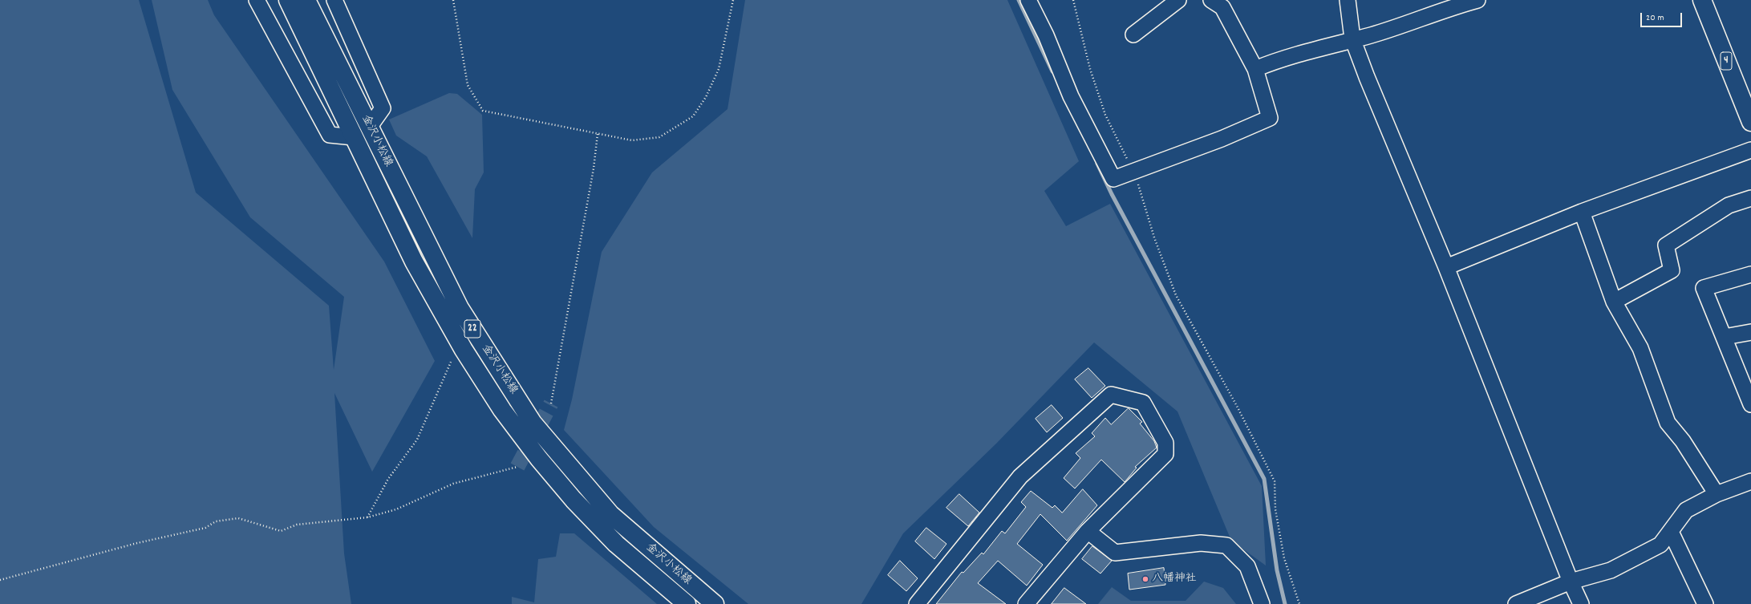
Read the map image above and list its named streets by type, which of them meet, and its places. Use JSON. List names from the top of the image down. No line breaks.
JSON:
{"streets":{"main road":["4","金沢小松線","22"]},"places":["八幡神社"],"scale_bar":"20 m"}
